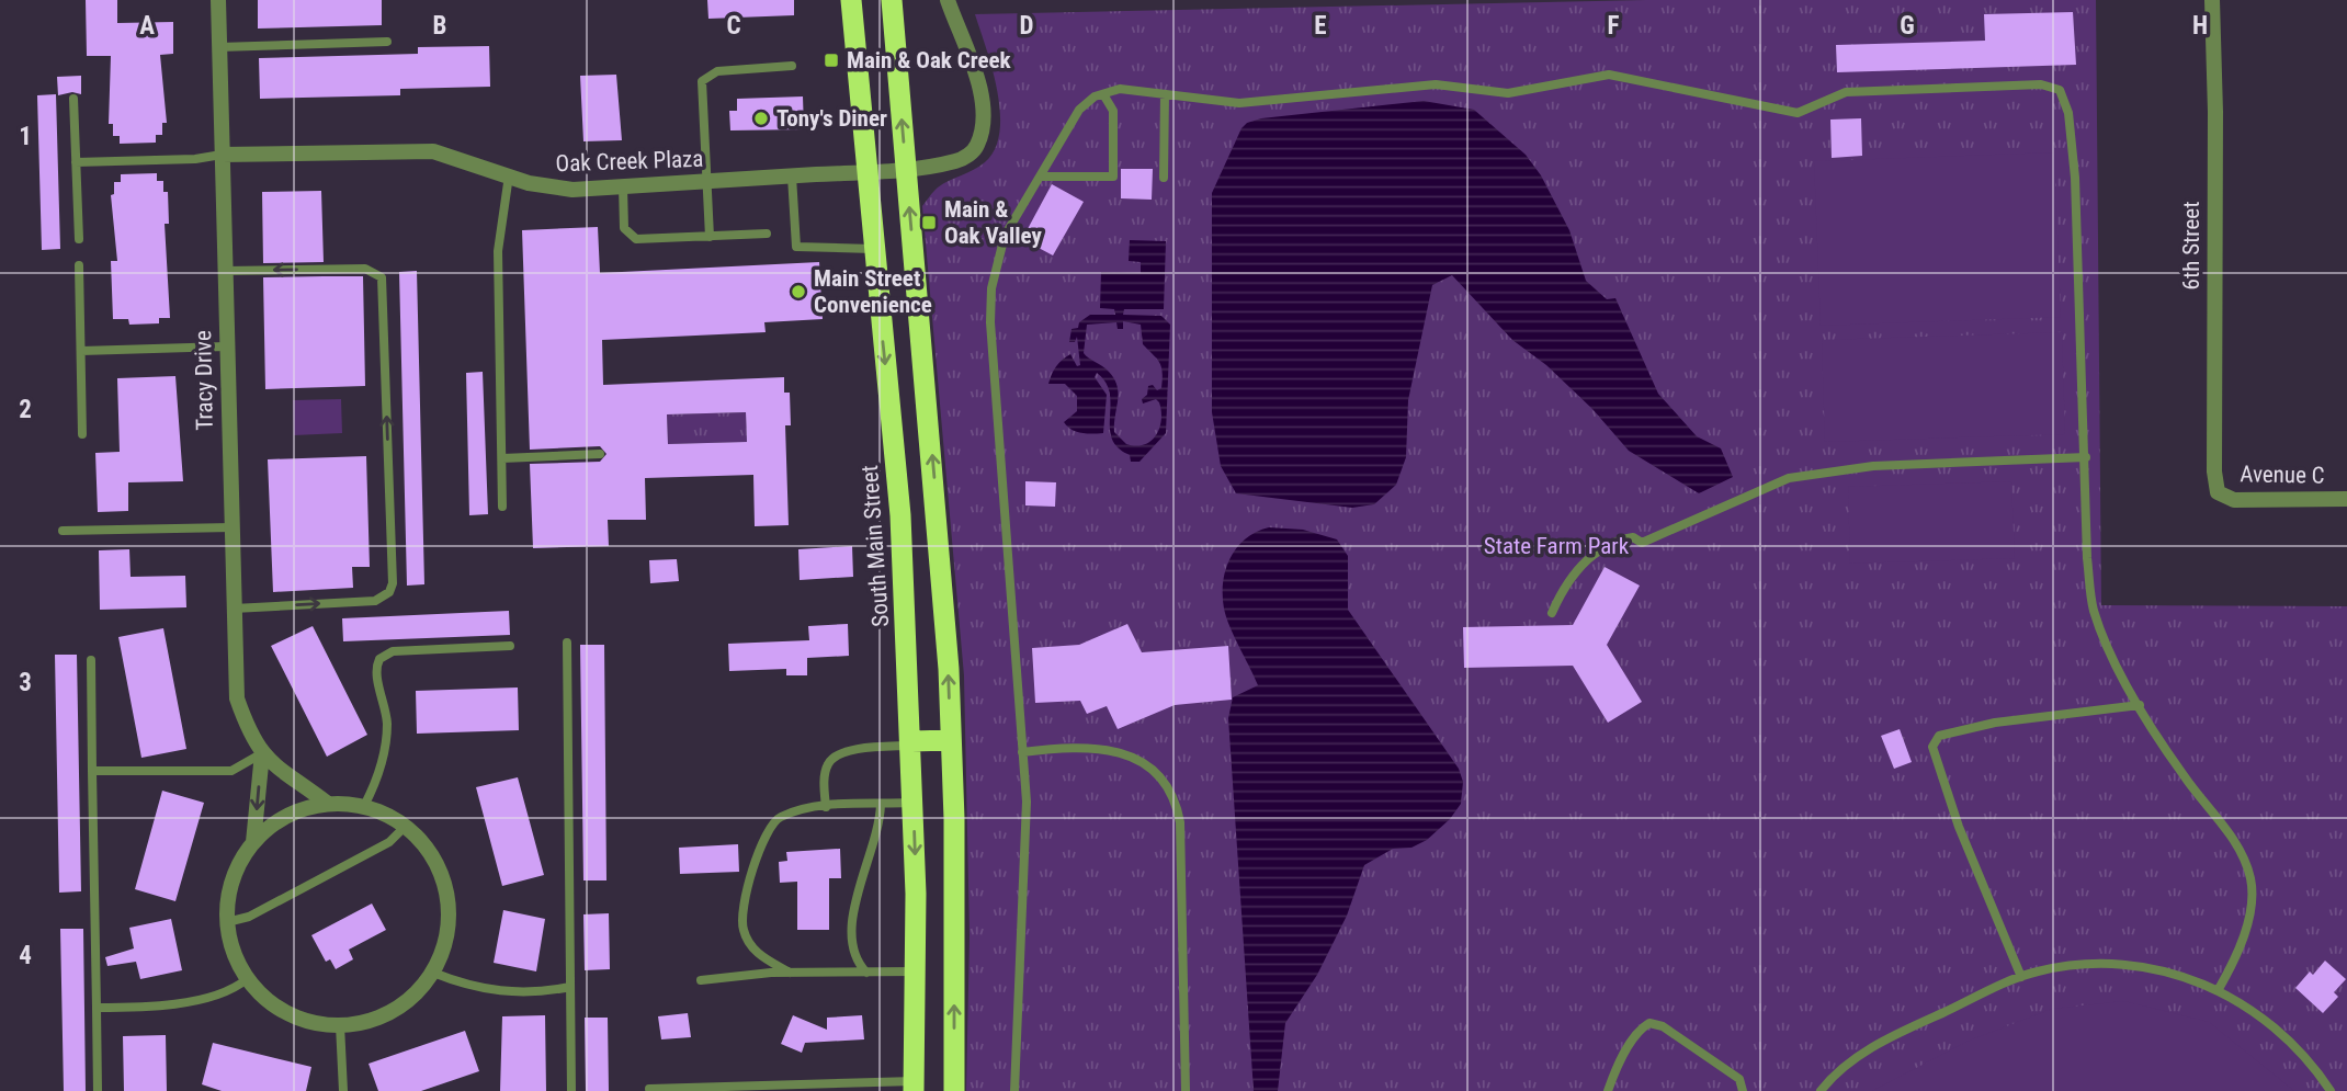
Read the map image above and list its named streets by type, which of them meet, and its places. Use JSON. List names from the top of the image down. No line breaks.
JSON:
{"streets":{"highway":["South Main Street"],"street":["Oak Creek Plaza","6th Street","Tracy Drive","Avenue C"]},"crossings":[["Oak Creek Plaza","Tracy Drive"],["Oak Creek Plaza","South Main Street"],["6th Street","Avenue C"]],"parks":["State Farm Park"],"places":{"transit":["Main & Oak Creek","Main & Oak Valley"],"other":["Tony's Diner","Main Street Convenience"]},"grid":{"columns":["A","B","C","D","E","F","G","H"],"rows":["1","2","3","4"]}}
